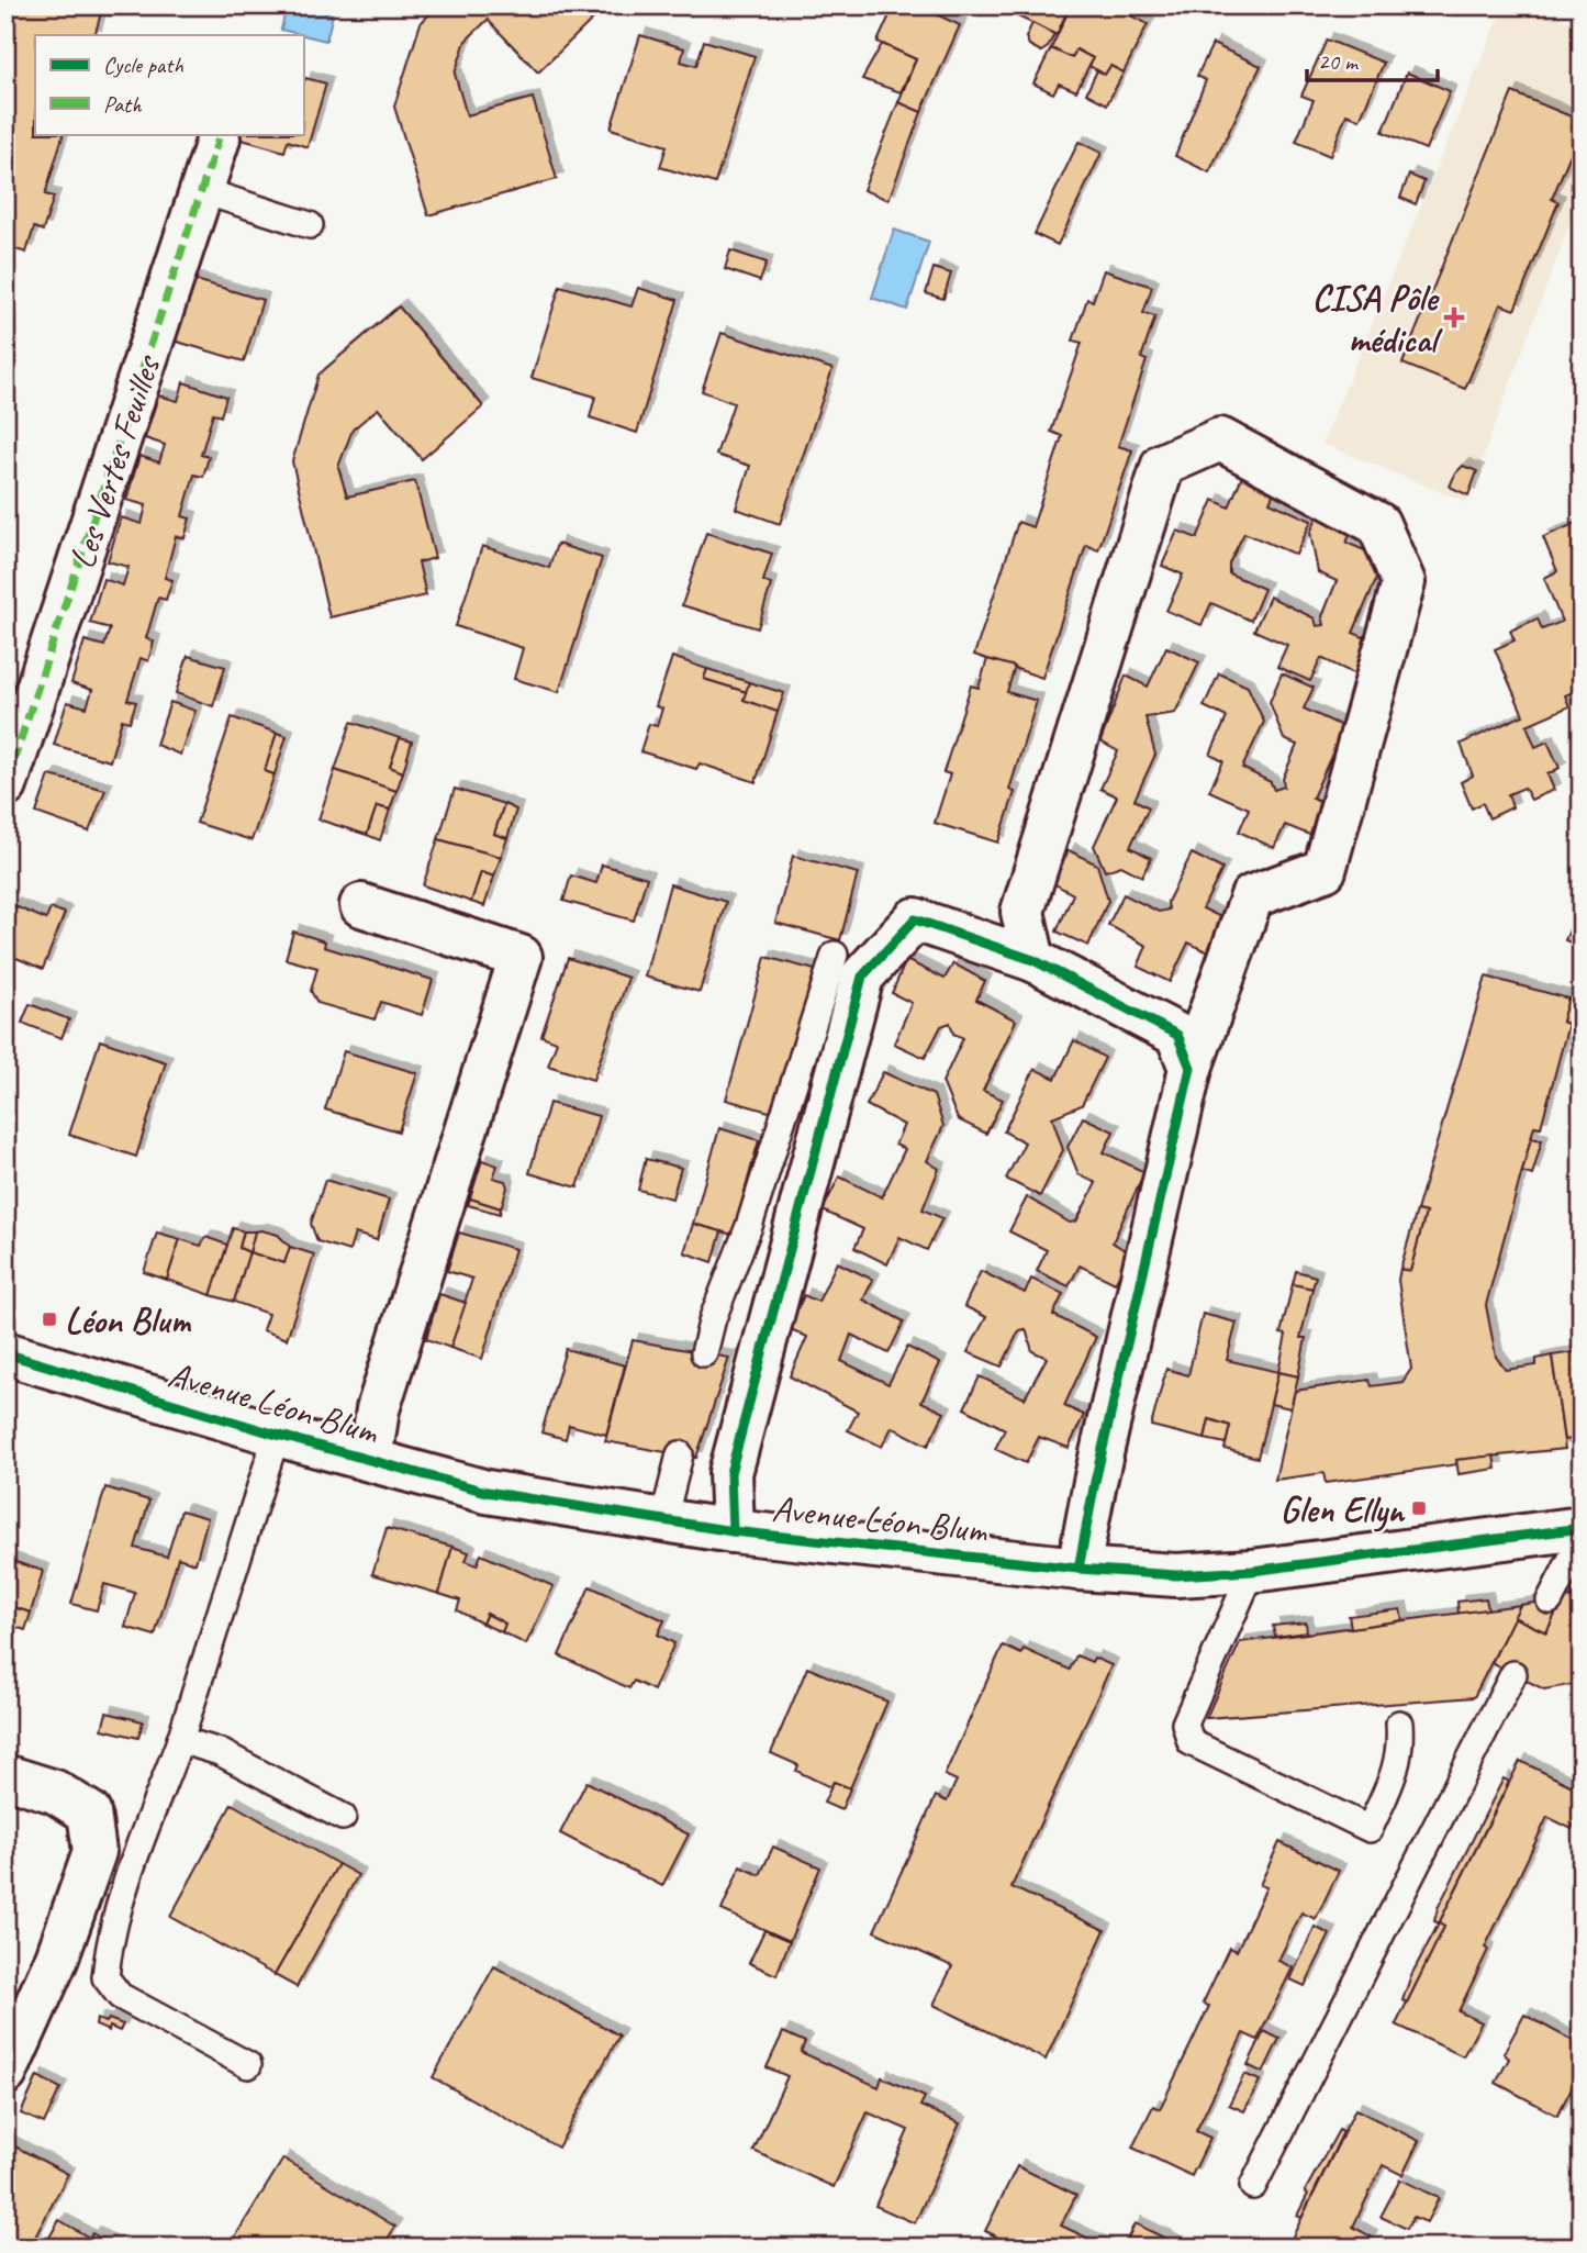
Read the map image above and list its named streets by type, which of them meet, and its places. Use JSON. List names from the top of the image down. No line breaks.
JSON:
{"streets":{"street":["Les Vertes Feuilles","Avenue Léon Blum"]},"places":{"health":["CISA Pôle médical"],"transit":["Léon Blum","Glen Ellyn"]},"legend":["Cycle path","Path"],"scale_bar":"20 m"}
